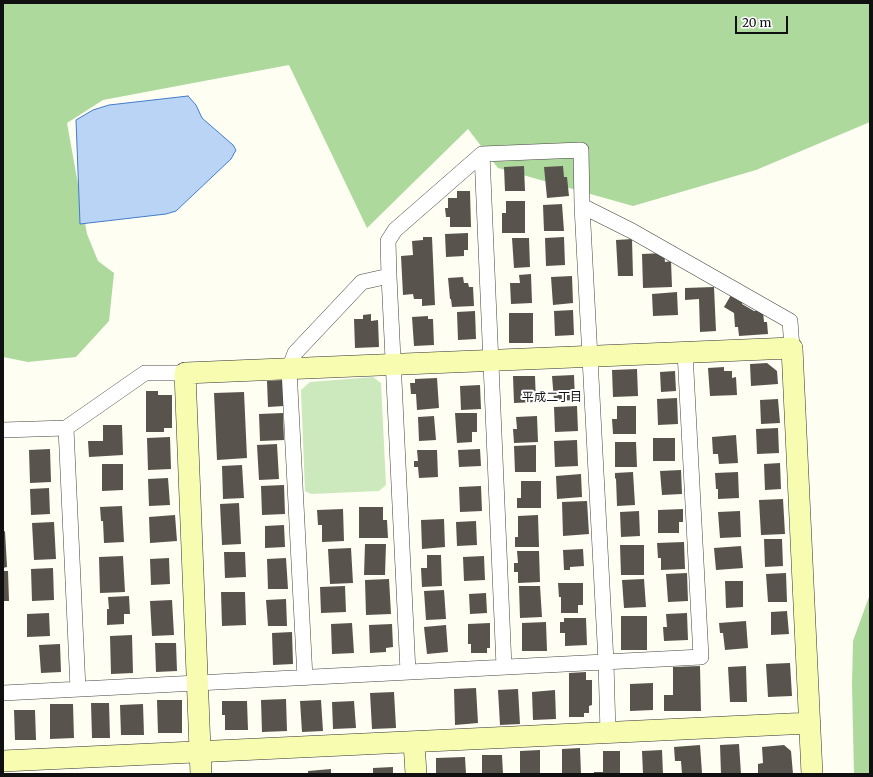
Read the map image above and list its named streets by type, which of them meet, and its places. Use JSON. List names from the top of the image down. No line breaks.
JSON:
{"districts":["平成二丁目"],"scale_bar":"20 m"}
